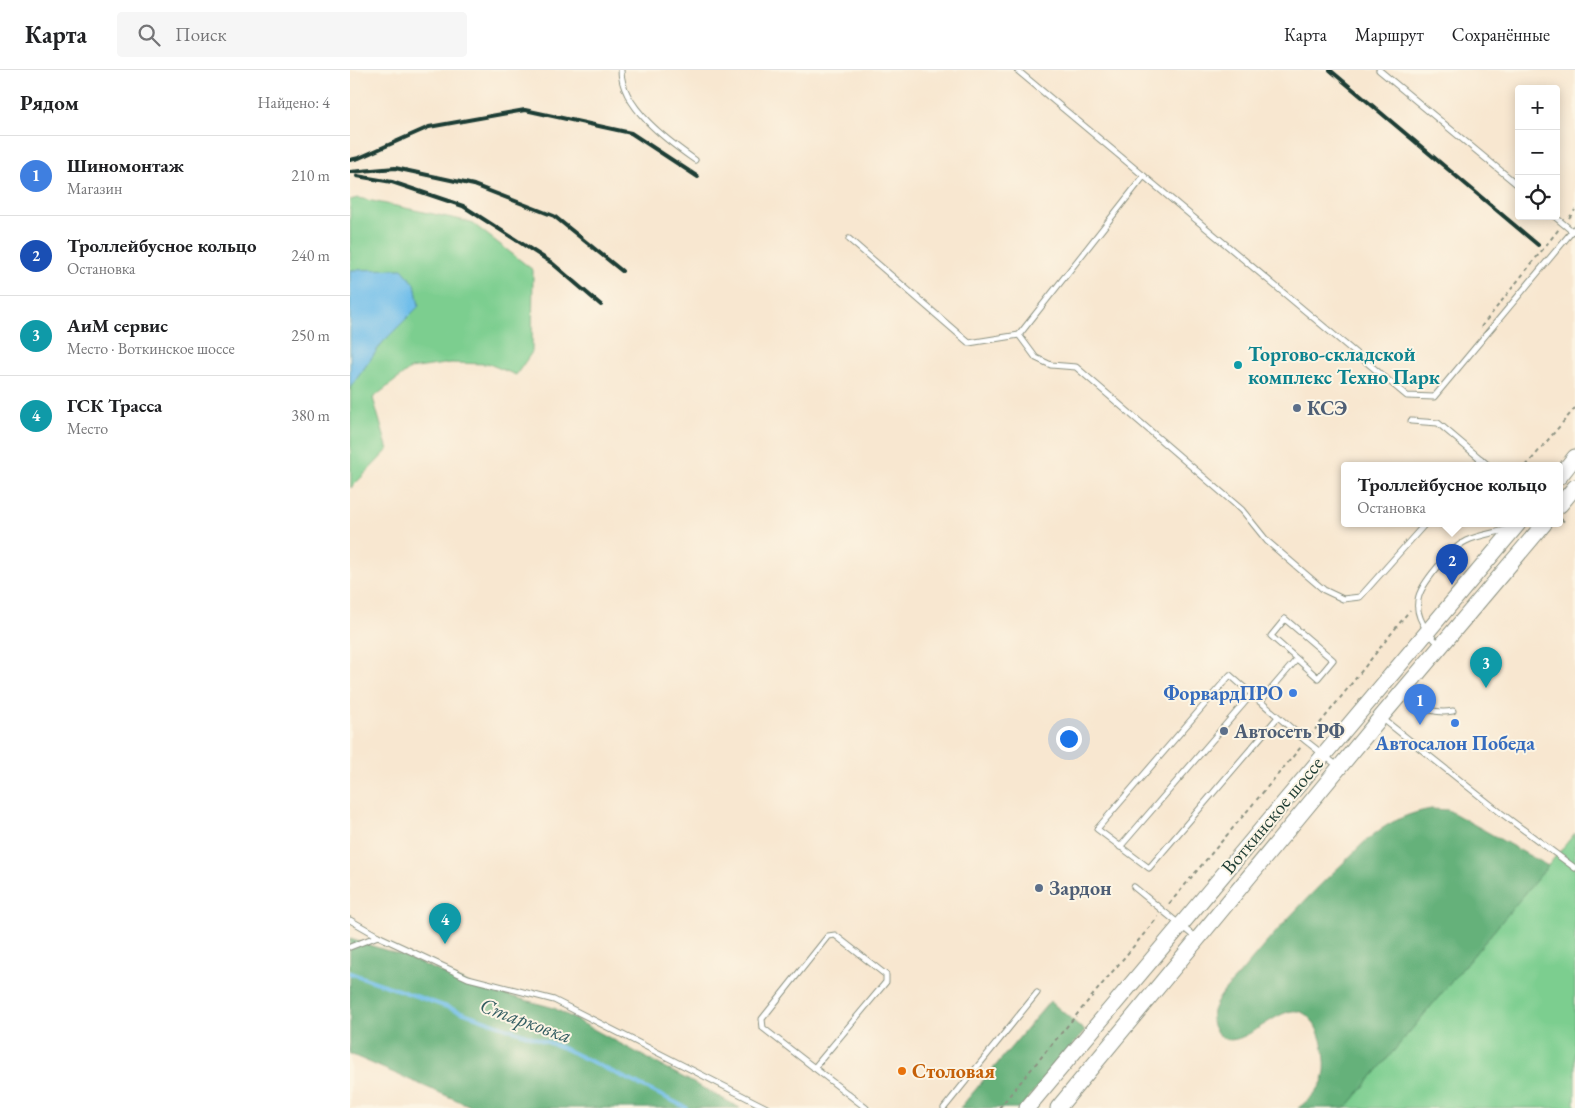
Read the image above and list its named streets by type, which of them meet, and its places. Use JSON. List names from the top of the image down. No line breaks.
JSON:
{"streets":{"main road":["Воткинское шоссе"]},"water":["Старковка"],"places":["Торгово-складской комплекс Техно Парк","КСЭ","ФорвардПРО","Автосалон Победа","Автосеть РФ","Зардон","Столовая"],"page":{"header":"Карта","search":"Поиск","nav":["Карта","Маршрут","Сохранённые"],"heading":["Рядом","Найдено: 4"],"map_buttons":["+","−"],"list":[{"mark":"1","name":"Шиномонтаж","note":"Магазин","value":"210 m"},{"mark":"2","name":"Троллейбусное кольцо","note":"Остановка","value":"240 m"},{"mark":"3","name":"АиМ сервис","note":"Место · Воткинское шоссе","value":"250 m"},{"mark":"4","name":"ГСК Трасса","note":"Место","value":"380 m"}],"popup":["Троллейбусное кольцо","Остановка"],"pins":["2","3","1","4"]}}
